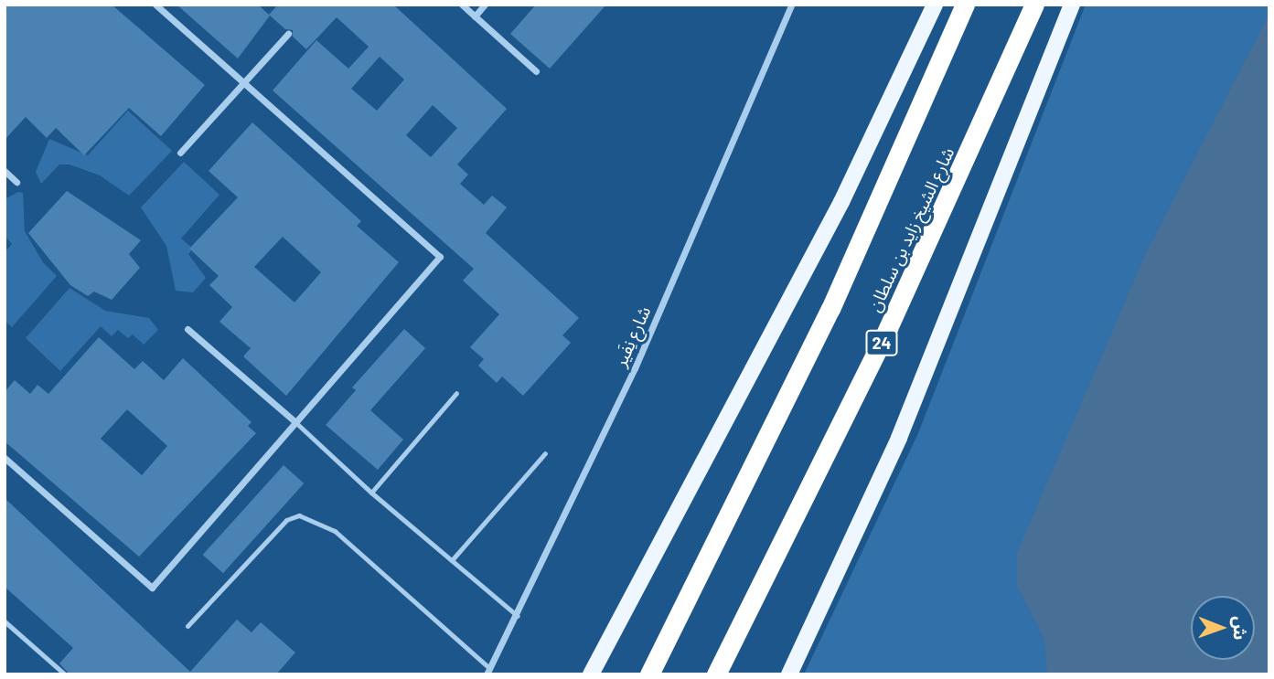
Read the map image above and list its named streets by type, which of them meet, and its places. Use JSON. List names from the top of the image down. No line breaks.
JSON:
{"streets":{"highway":["شارع الشيخ زايد بن سلطان","24"],"street":["شارع نِفَير"]},"north":"right"}
